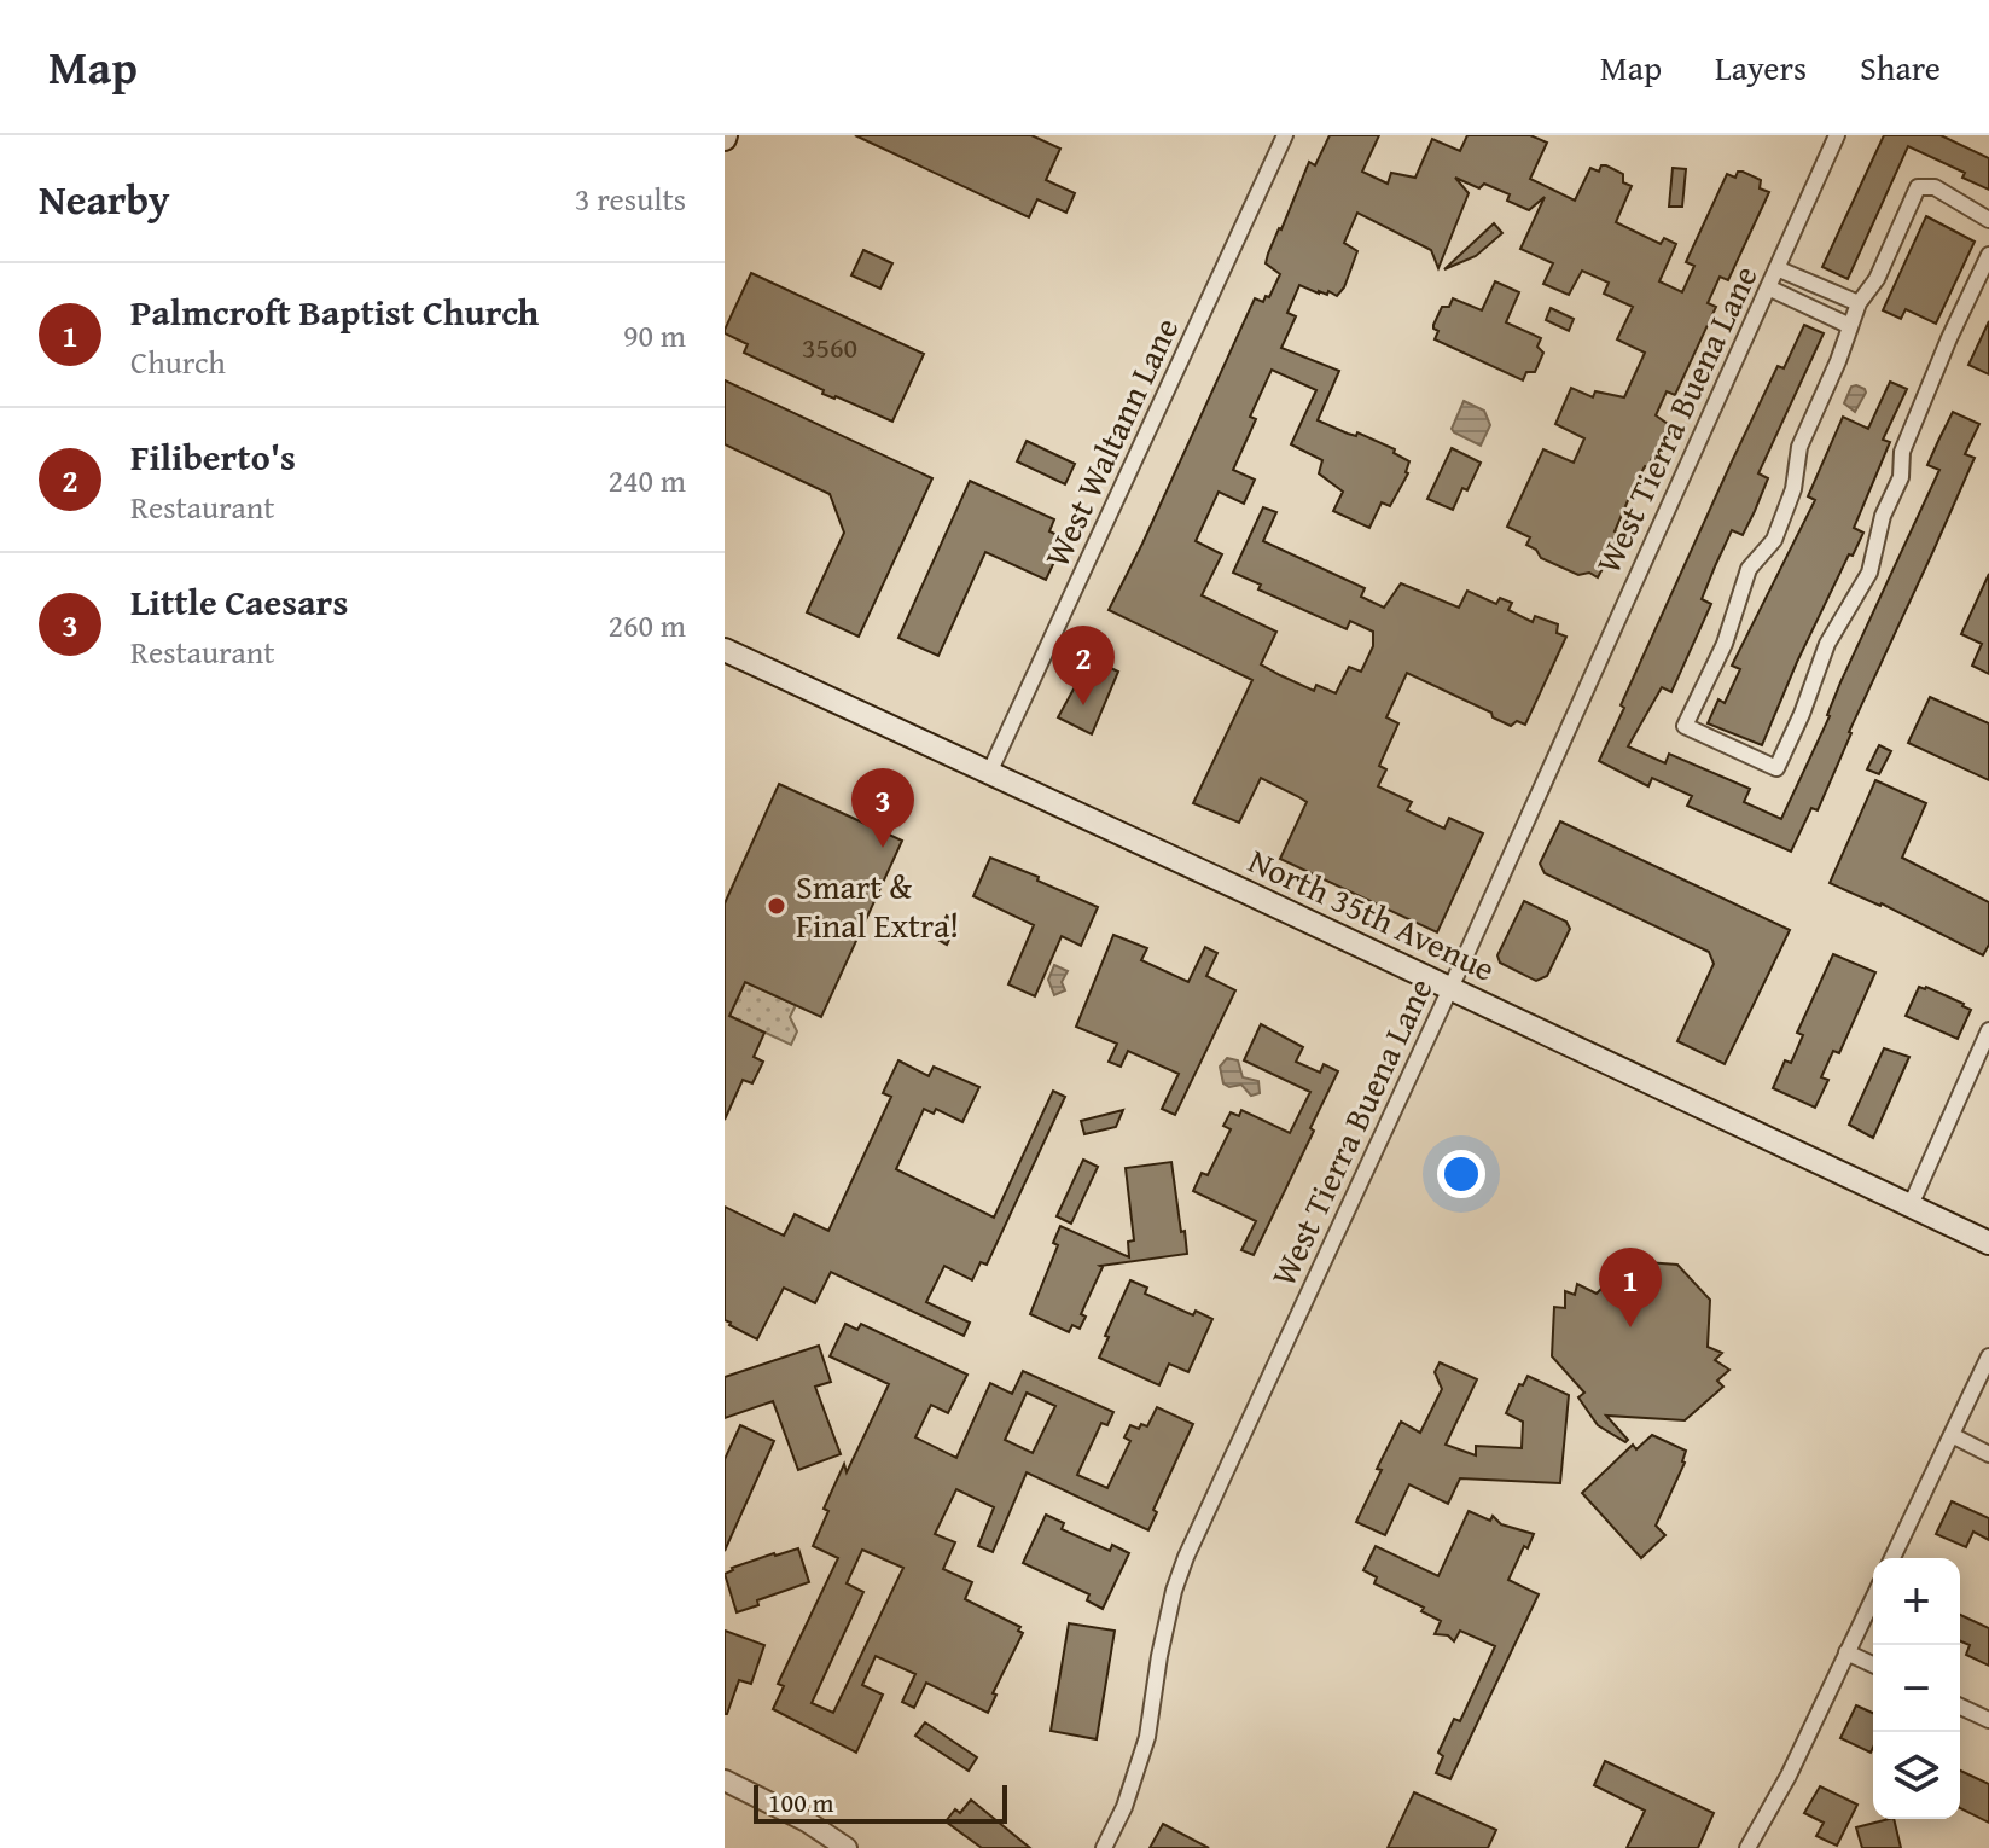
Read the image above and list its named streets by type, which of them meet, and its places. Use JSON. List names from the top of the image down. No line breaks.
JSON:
{"streets":{"main road":["North 35th Avenue"],"street":["West Tierra Buena Lane","West Waltann Lane"]},"crossings":[["West Tierra Buena Lane","North 35th Avenue"],["West Waltann Lane","North 35th Avenue"]],"places":["Smart & Final Extra!"],"house_numbers":["3560"],"scale_bar":"100 m","page":{"header":"Map","nav":["Map","Layers","Share"],"heading":["Nearby","3 results"],"list":[{"mark":"1","name":"Palmcroft Baptist Church","note":"Church","value":"90 m"},{"mark":"2","name":"Filiberto's","note":"Restaurant","value":"240 m"},{"mark":"3","name":"Little Caesars","note":"Restaurant","value":"260 m"}],"pins":["2","3","1"],"map_buttons":["+","−"],"scale":"100 m"}}
